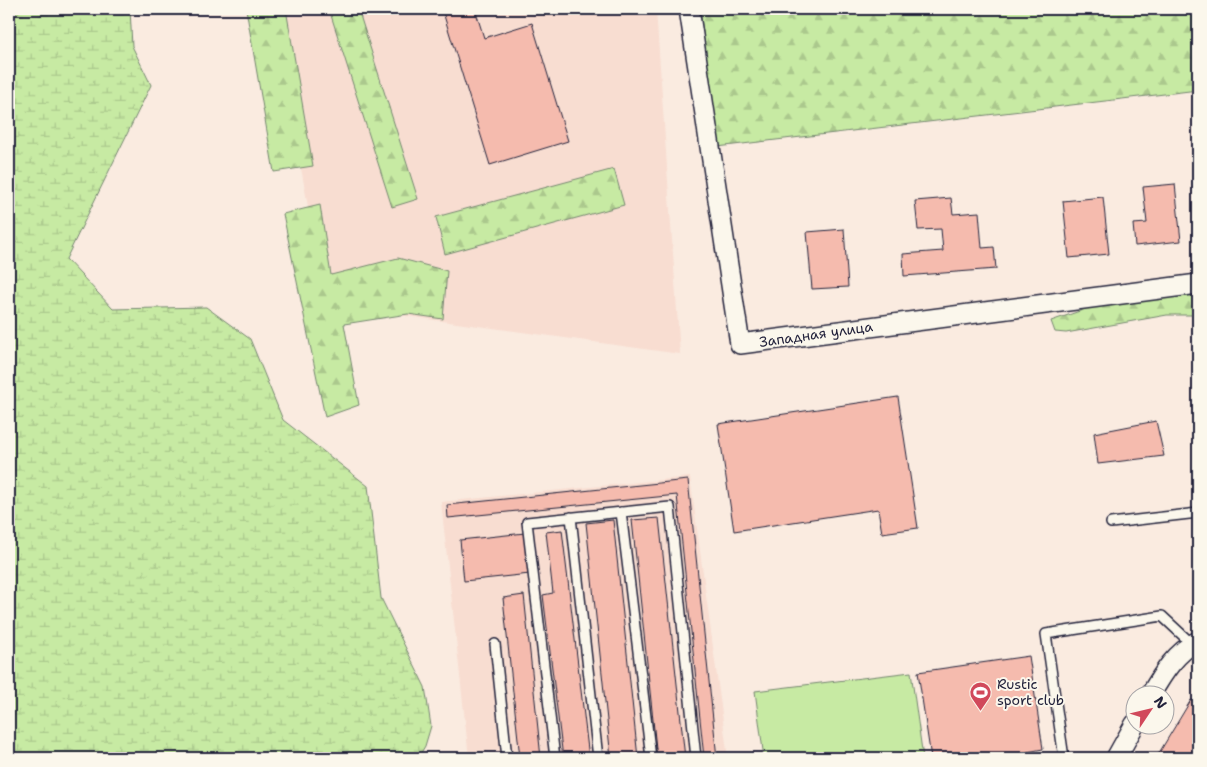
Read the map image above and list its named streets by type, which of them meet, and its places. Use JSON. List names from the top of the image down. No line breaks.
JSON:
{"streets":{"street":["Западная улица"]},"places":{"sports":["Rustic sport club"]},"north":"top right"}
